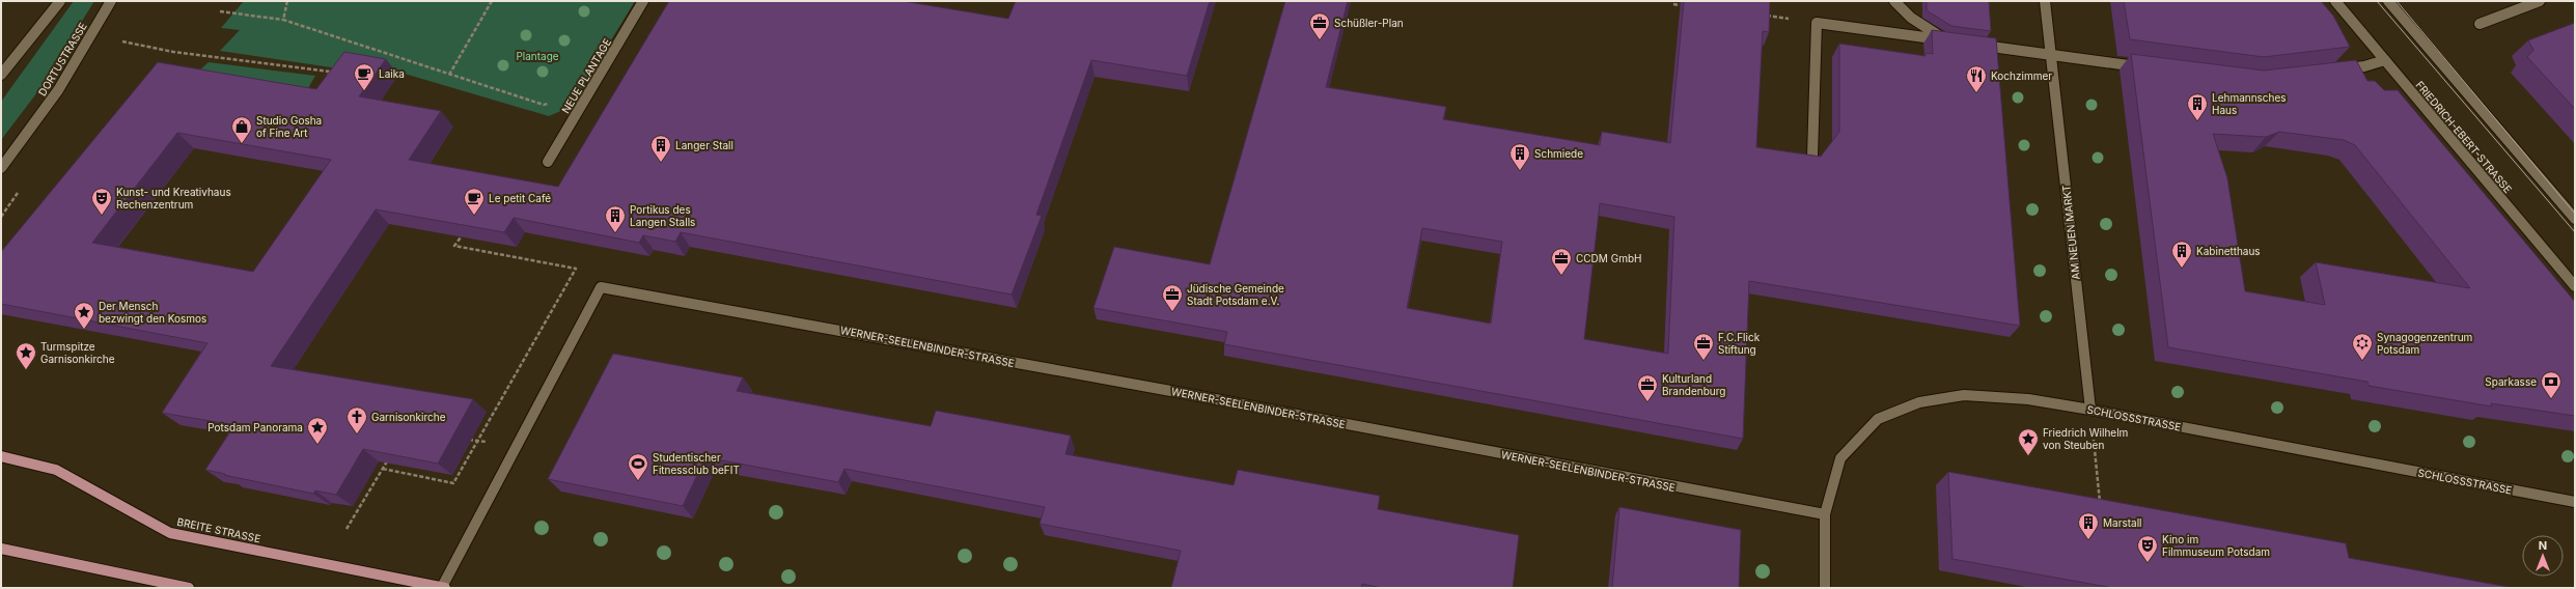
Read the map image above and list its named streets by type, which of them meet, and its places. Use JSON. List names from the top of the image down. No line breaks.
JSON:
{"streets":{"main road":["BREITE STRASSE"],"street":["DORTUSTRASSE","NEUE PLANTAGE","FRIEDRICH-EBERT-STRASSE","AM NEUEN MARKT","WERNER-SEELENBINDER-STRASSE","SCHLOSSSTRASSE"]},"crossings":[["AM NEUEN MARKT","SCHLOSSSTRASSE"],["WERNER-SEELENBINDER-STRASSE","SCHLOSSSTRASSE"],["WERNER-SEELENBINDER-STRASSE","BREITE STRASSE"]],"parks":["Plantage"],"places":{"office":["Schüßler-Plan","CCDM GmbH","Jüdische Gemeinde Stadt Potsdam e.V.","F.C.Flick Stiftung","Kulturland Brandenburg"],"cafe":["Laika","Le petit Café"],"restaurant":["Kochzimmer"],"building":["Lehmannsches Haus","Langer Stall","Schmiede","Portikus des Langen Stalls","Kabinetthaus","Marstall"],"shop":["Studio Gosha of Fine Art"],"theatre":["Kunst- und Kreativhaus Rechenzentrum","Kino im Filmmuseum Potsdam"],"place":["Der Mensch bezwingt den Kosmos","Turmspitze Garnisonkirche","Potsdam Panorama","Friedrich Wilhelm von Steuben"],"synagogue":["Synagogenzentrum Potsdam"],"bank":["Sparkasse"],"church":["Garnisonkirche"],"sports":["Studentischer Fitnessclub beFIT"]},"north":"top"}
